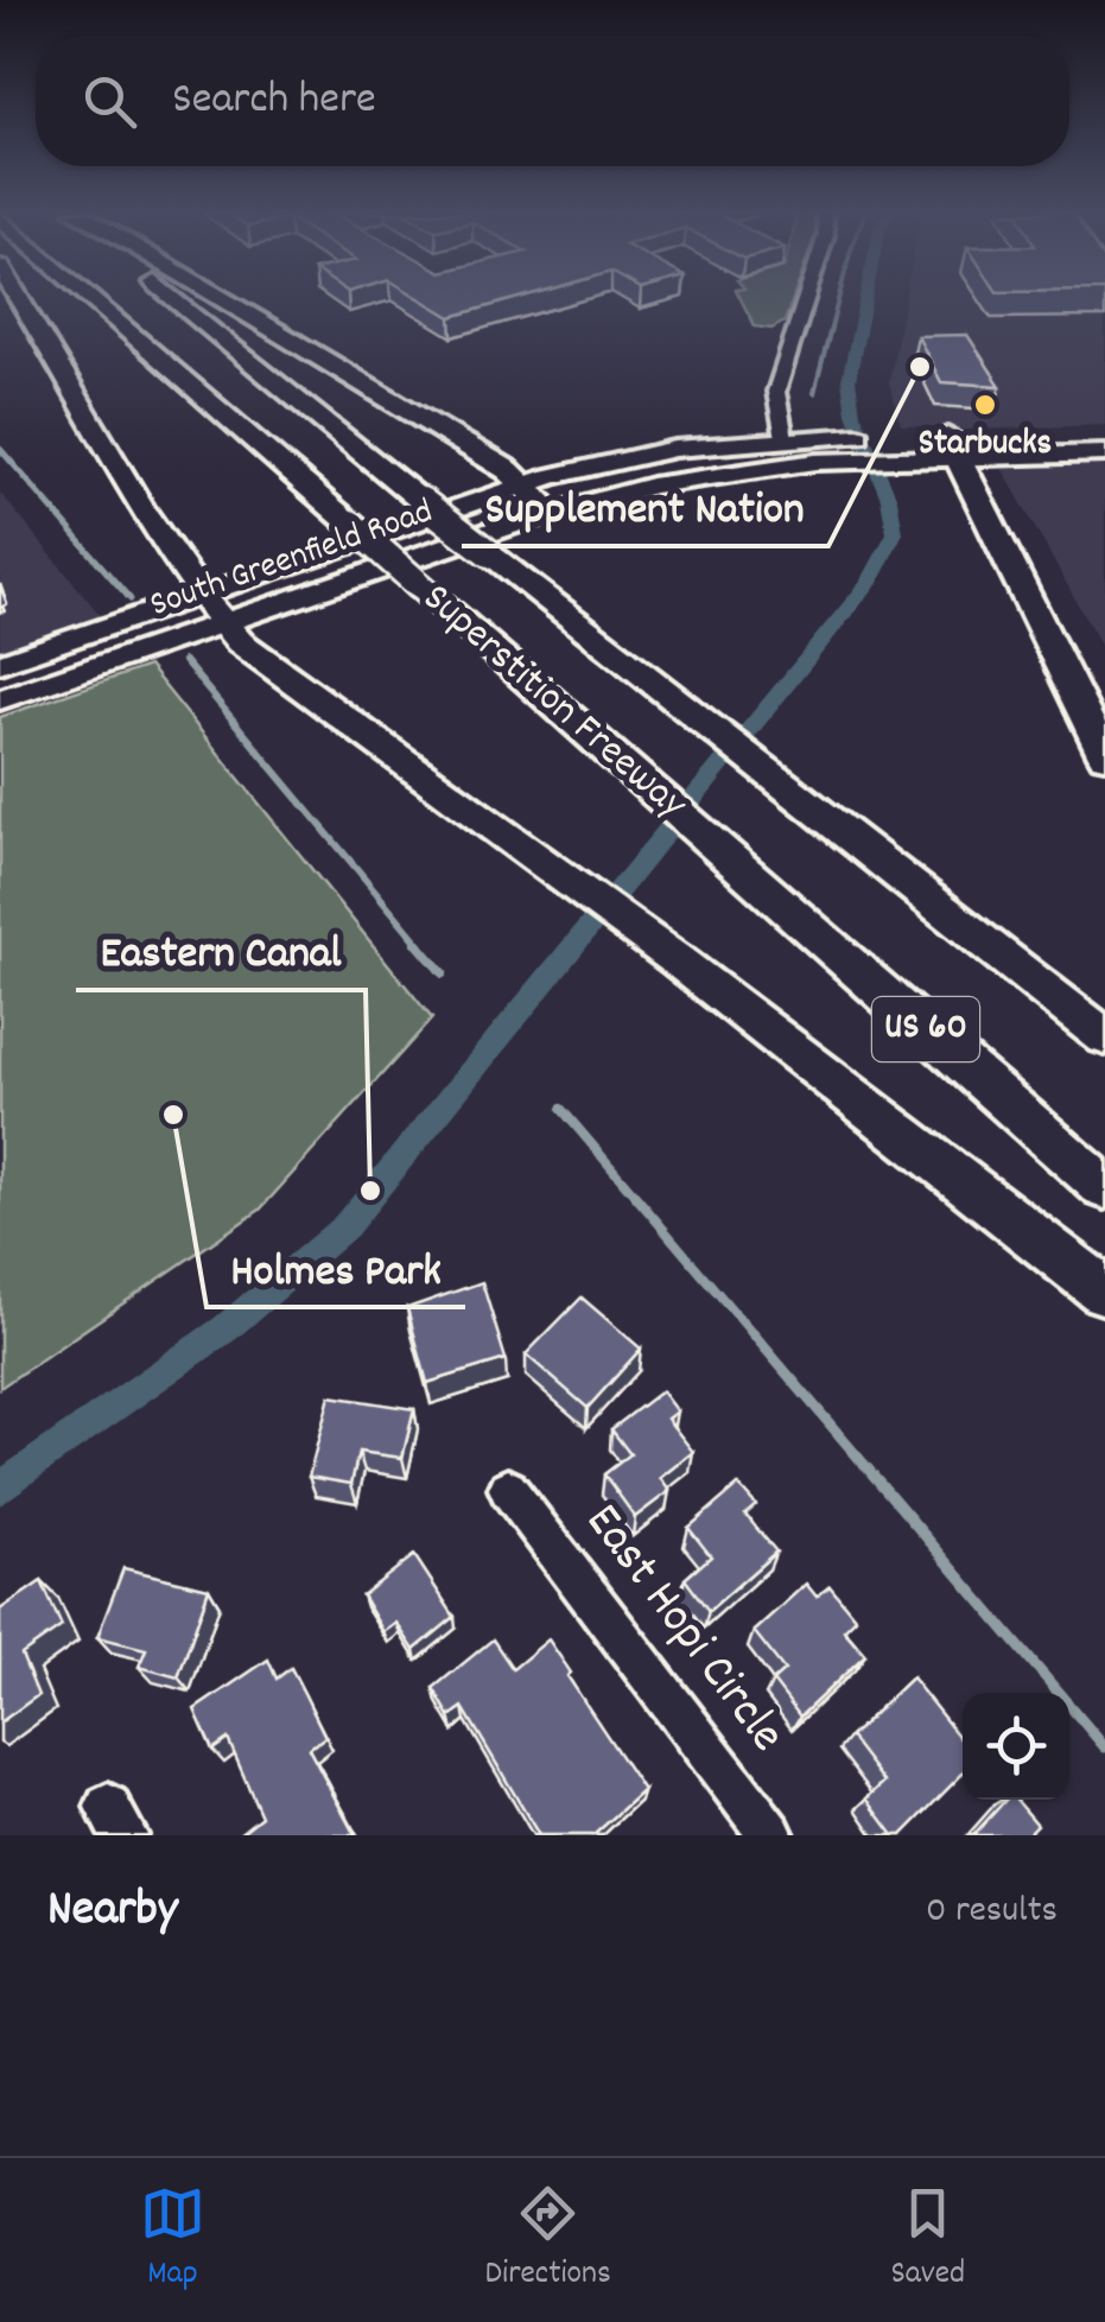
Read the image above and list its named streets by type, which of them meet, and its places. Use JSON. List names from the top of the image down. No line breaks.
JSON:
{"streets":{"highway":["Superstition Freeway","US 60"],"main road":["South Greenfield Road"],"street":["East Hopi Circle"]},"places":["Supplement Nation","Starbucks","Holmes Park","Eastern Canal"],"page":{"search":"Search here","heading":["Nearby","0 results"],"nav":["Map","Directions","Saved"]}}
